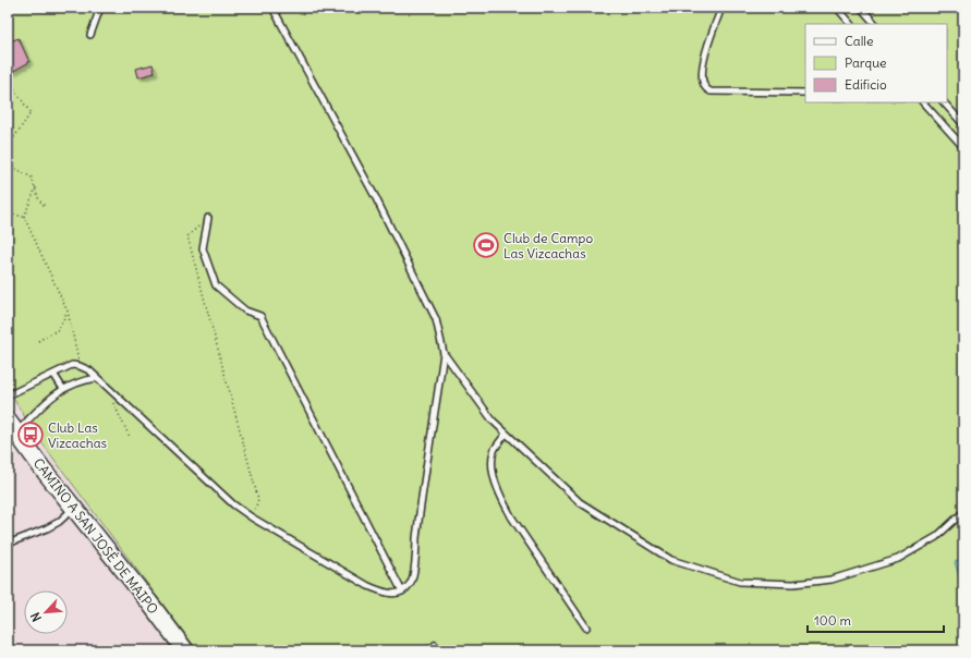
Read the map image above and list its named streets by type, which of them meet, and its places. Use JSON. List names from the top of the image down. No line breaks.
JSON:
{"streets":{"main road":["CAMINO A SAN JOSÉ DE MAIPO"]},"places":{"sports":["Club de Campo Las Vizcachas"],"bus stop":["Club Las Vizcachas"]},"legend":["Calle","Parque","Edificio"],"scale_bar":"100 m","north":"bottom left"}
